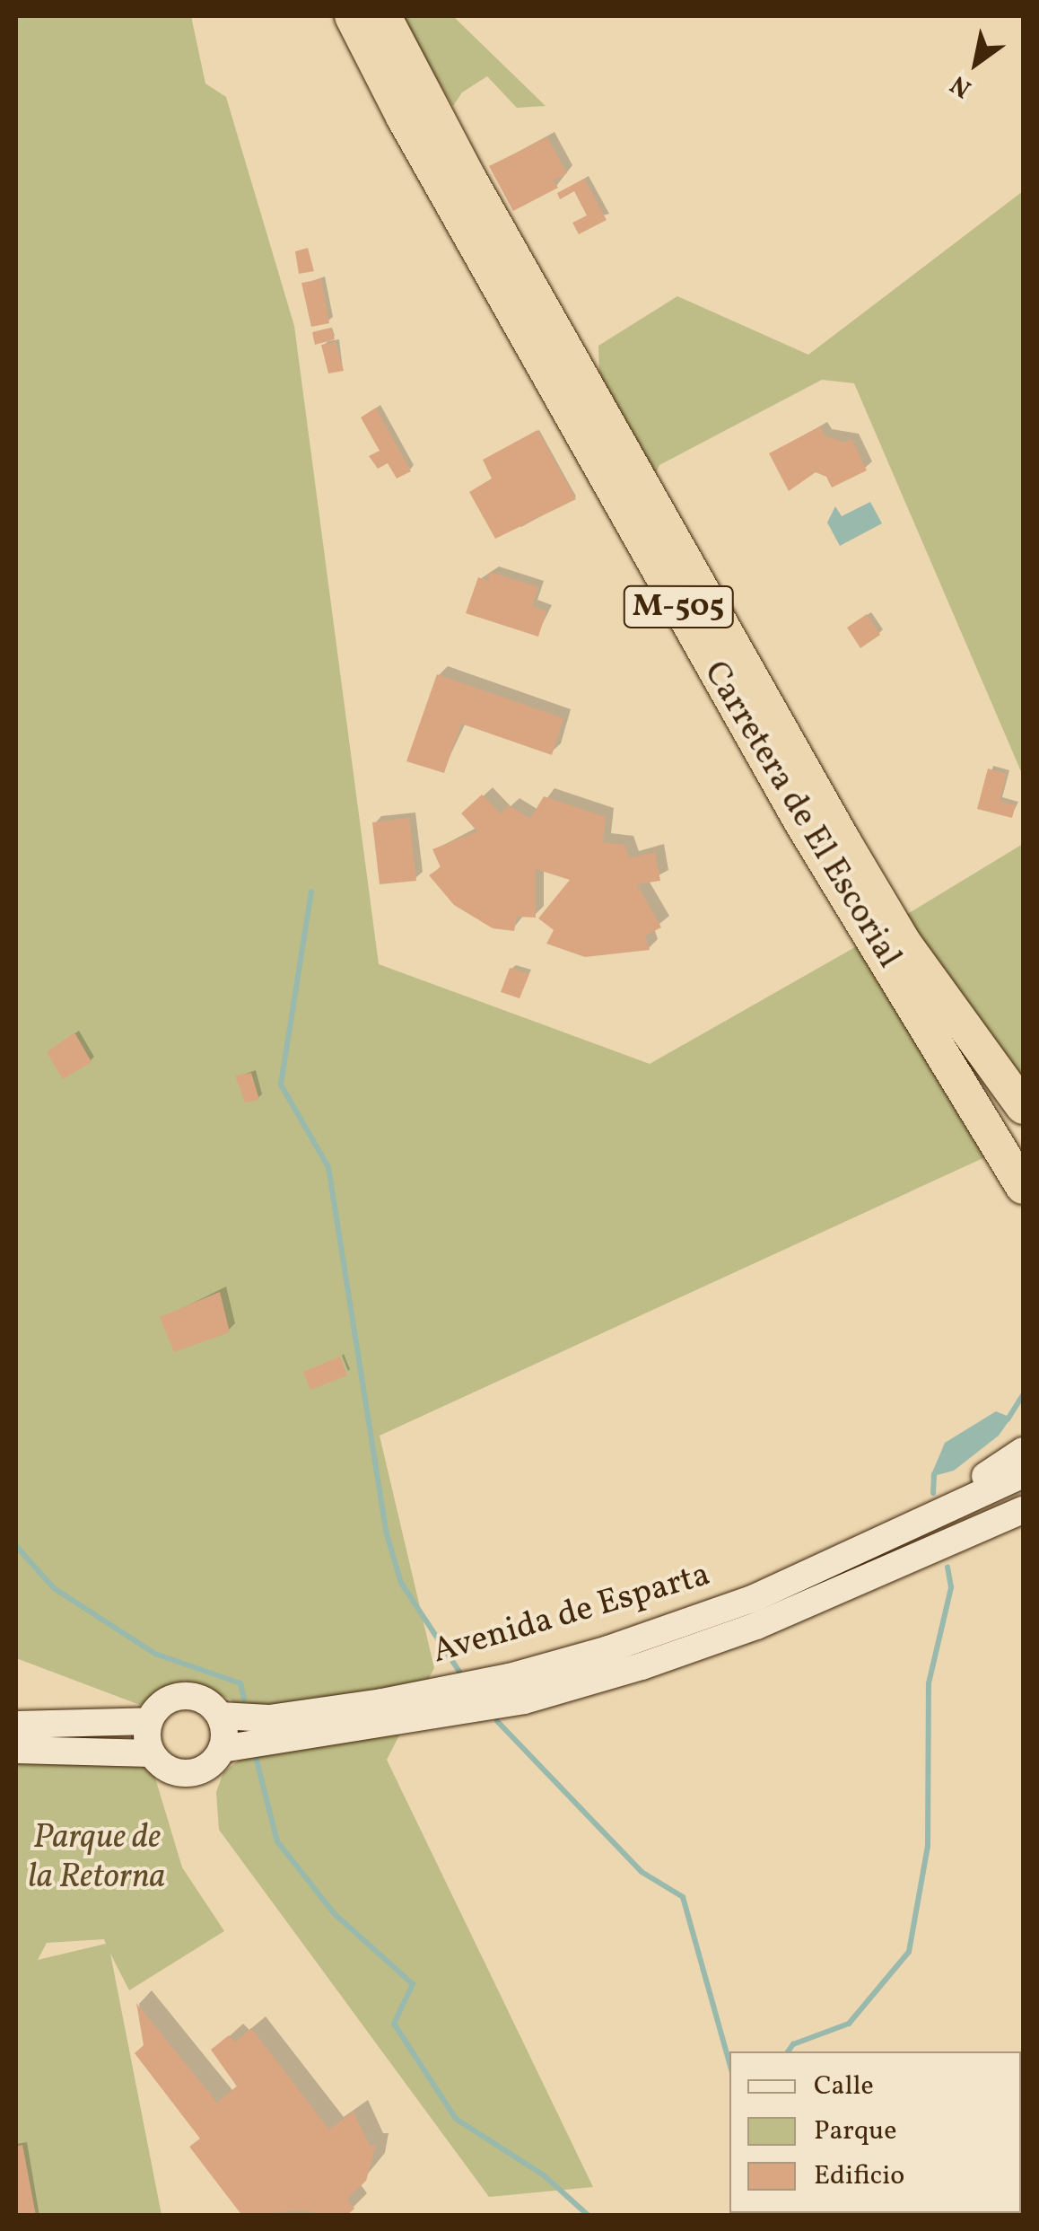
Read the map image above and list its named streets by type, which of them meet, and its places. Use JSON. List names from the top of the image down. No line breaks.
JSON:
{"streets":{"highway":["M-505","Carretera de El Escorial"],"main road":["Avenida de Esparta"]},"parks":["Parque de la Retorna"],"legend":["Calle","Parque","Edificio"],"north":"bottom left"}
